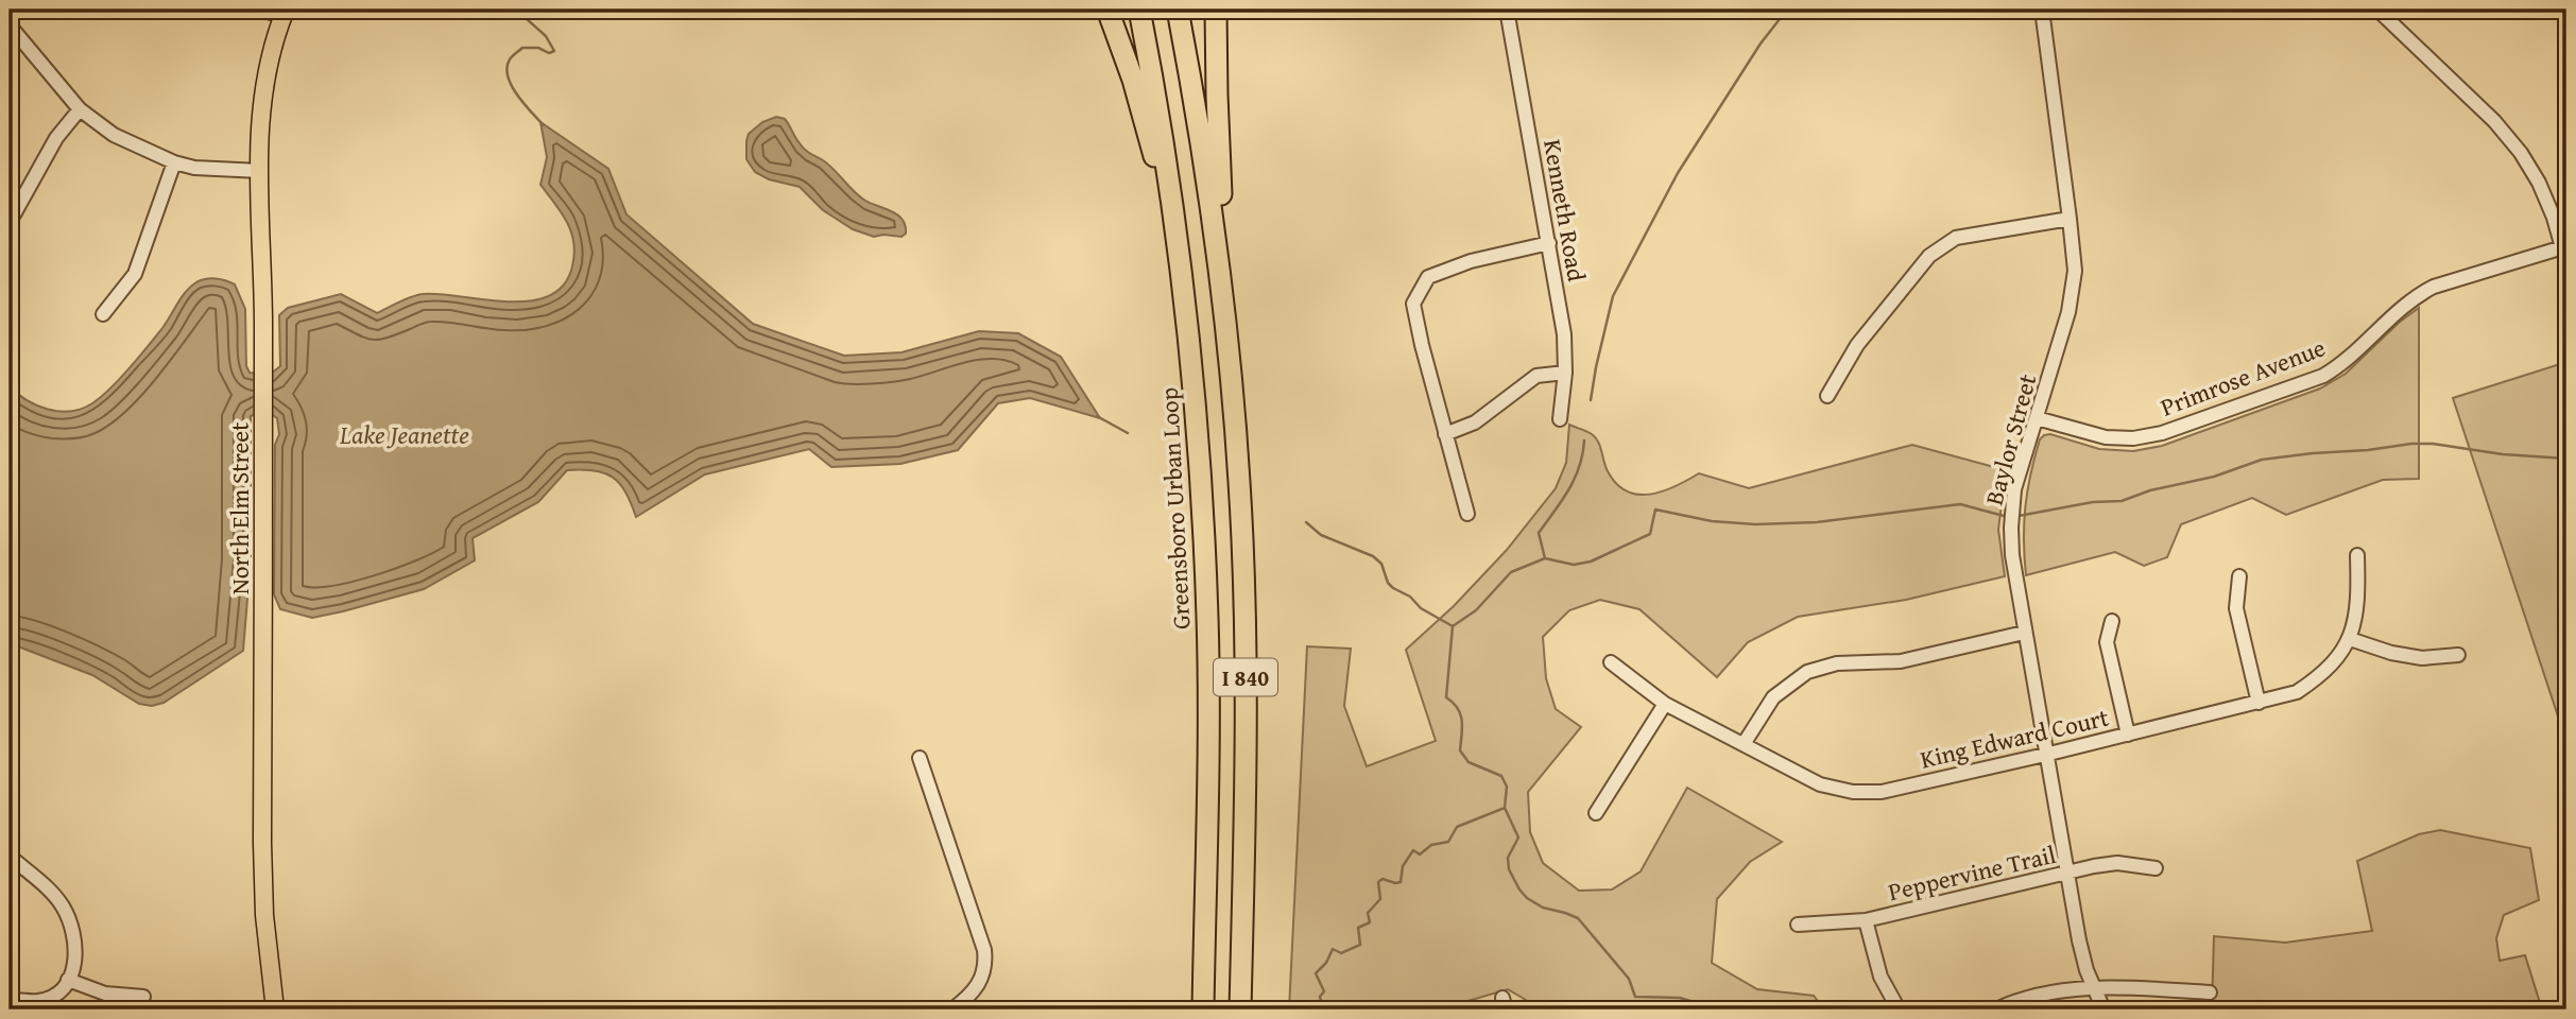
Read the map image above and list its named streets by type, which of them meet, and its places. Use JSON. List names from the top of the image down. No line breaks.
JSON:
{"streets":{"highway":["Greensboro Urban Loop","I 840"],"main road":["North Elm Street"],"street":["Kenneth Road","Primrose Avenue","Baylor Street","King Edward Court","Peppervine Trail"]},"crossings":[["Primrose Avenue","Baylor Street"],["Baylor Street","King Edward Court"],["Baylor Street","Peppervine Trail"]],"water":["Lake Jeanette"]}
